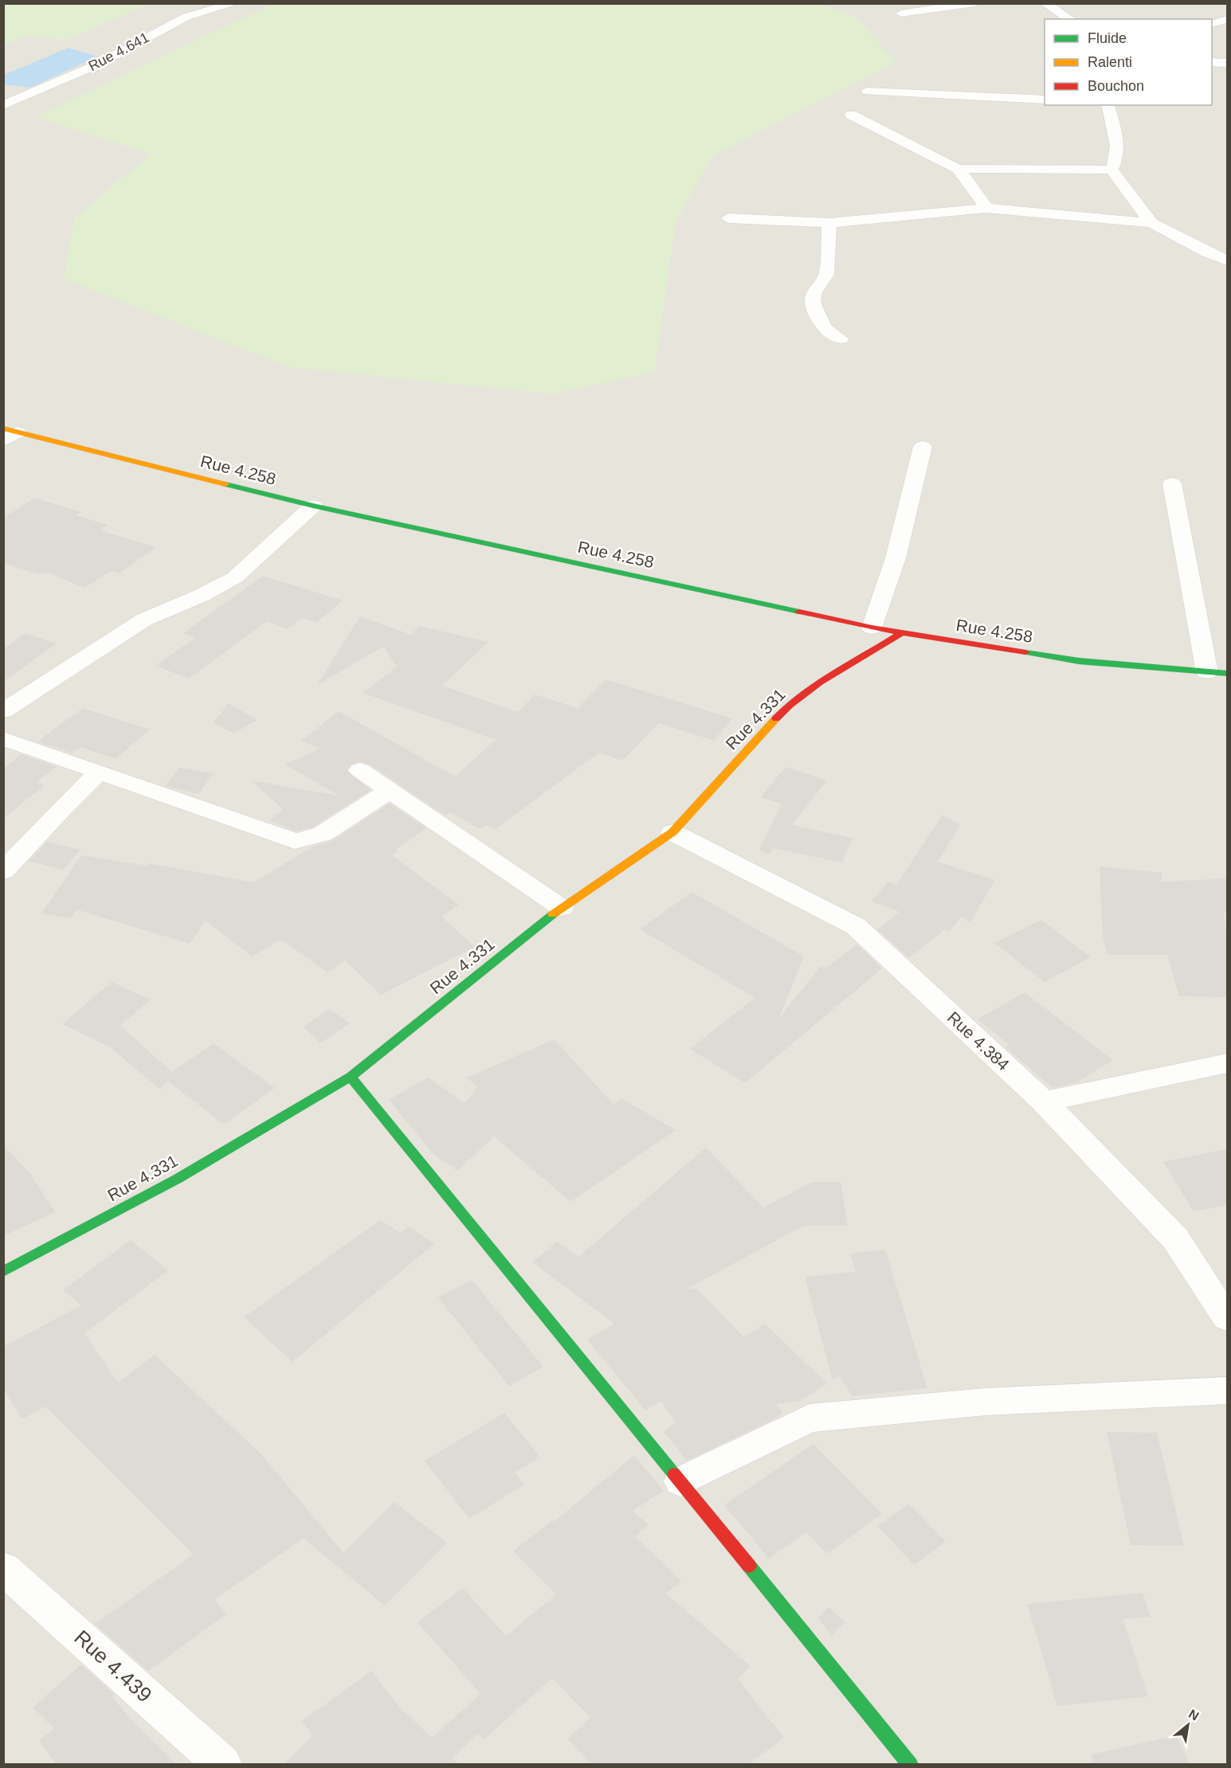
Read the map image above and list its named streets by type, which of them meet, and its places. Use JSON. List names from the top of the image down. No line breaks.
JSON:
{"streets":{"main road":["Rue 4.258","Rue 4.331"],"street":["Rue 4.641","Rue 4.384","Rue 4.439"]},"crossings":[["Rue 4.258","Rue 4.331"],["Rue 4.331","Rue 4.384"]],"legend":["Fluide","Ralenti","Bouchon"],"north":"top right"}
